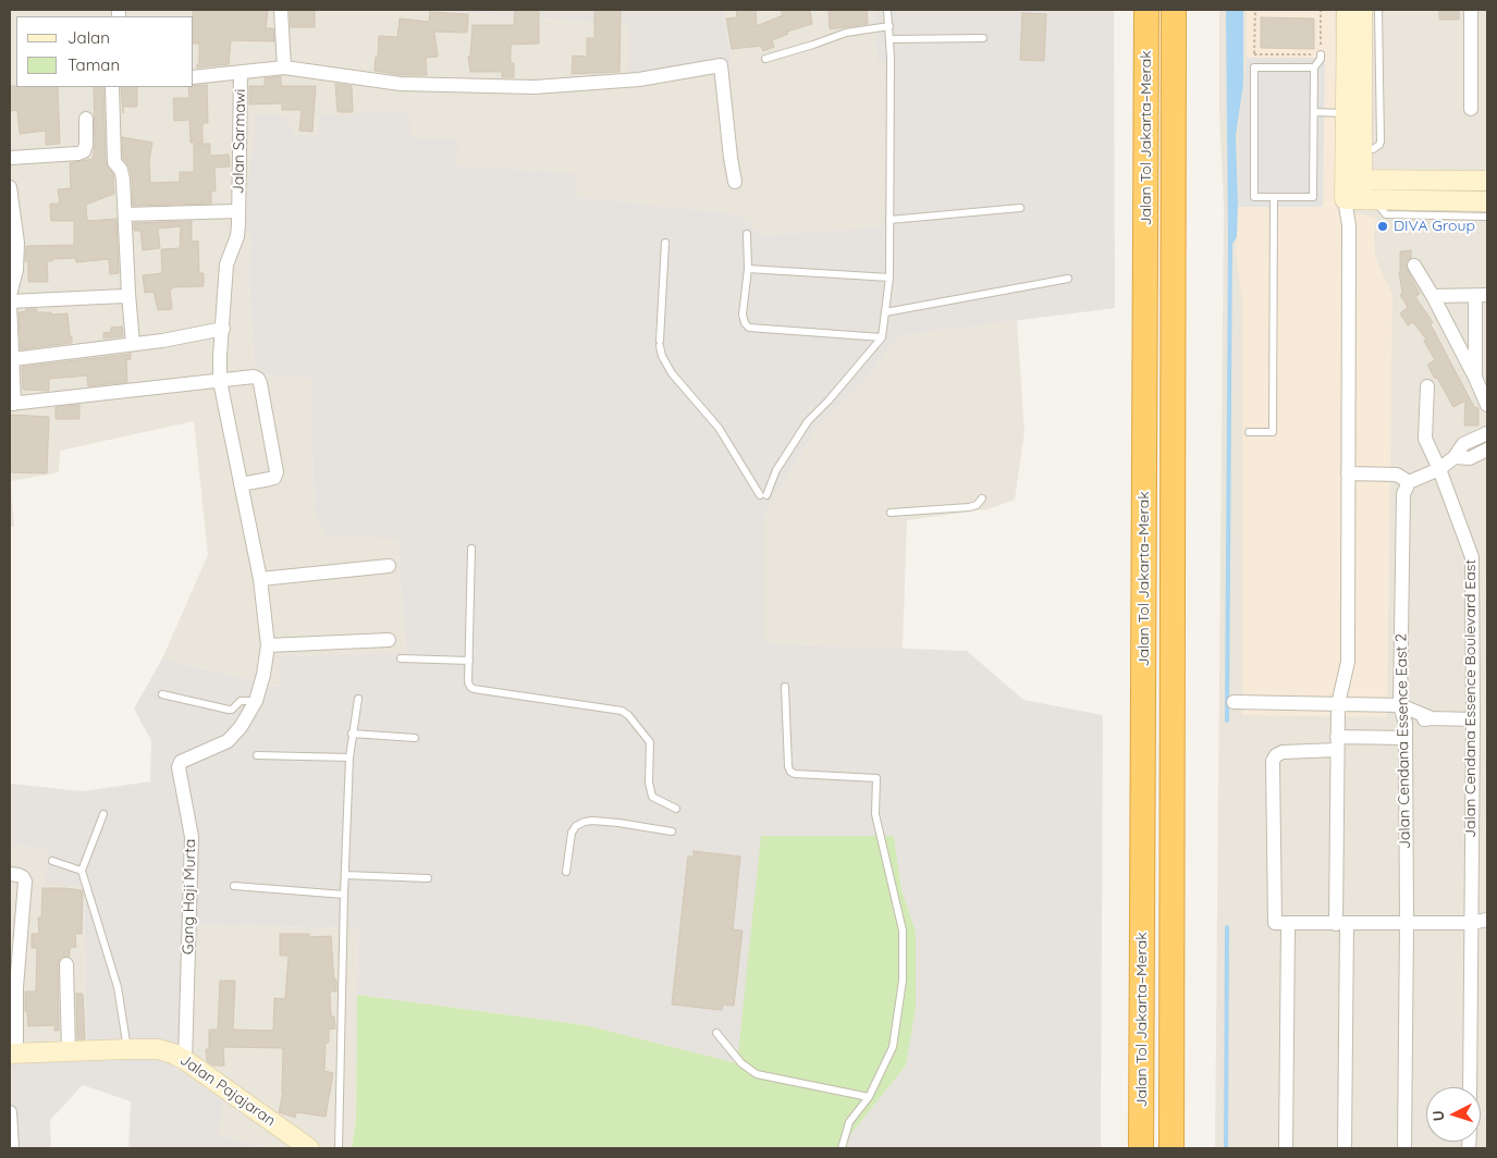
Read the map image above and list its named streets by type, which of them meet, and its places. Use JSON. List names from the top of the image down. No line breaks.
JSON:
{"streets":{"highway":["Jalan Tol Jakarta–Merak"],"street":["Jalan Sarmawi","Jalan Cendana Essence Boulevard East","Jalan Cendana Essence East 2","Gang Haji Murta","Jalan Pajajaran"]},"crossings":[["Jalan Sarmawi","Gang Haji Murta"],["Gang Haji Murta","Jalan Pajajaran"]],"places":["DIVA Group"],"legend":["Jalan","Taman"],"north":"left"}
